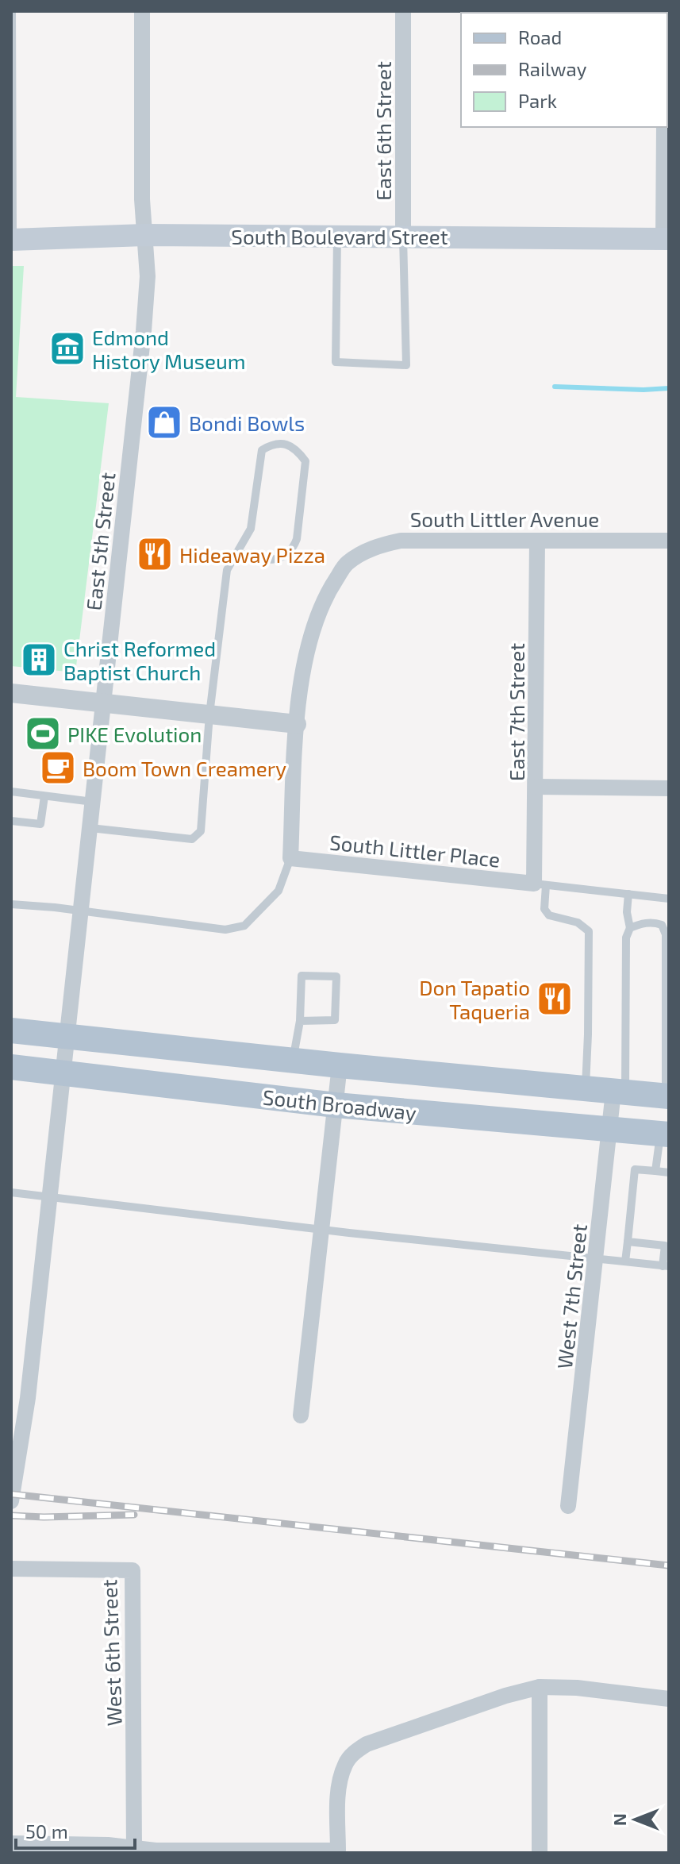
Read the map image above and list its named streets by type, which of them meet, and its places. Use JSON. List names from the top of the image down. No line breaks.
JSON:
{"streets":{"main road":["South Boulevard Street","South Broadway"],"street":["East 6th Street","South Littler Avenue","East 5th Street","East 7th Street","South Littler Place","West 7th Street","West 6th Street"]},"crossings":[["East 6th Street","South Boulevard Street"],["South Boulevard Street","East 5th Street"],["South Littler Avenue","East 7th Street"],["East 5th Street","South Broadway"],["East 7th Street","South Littler Place"],["South Broadway","West 7th Street"]],"places":{"museum":["Edmond History Museum"],"shop":["Bondi Bowls"],"restaurant":["Hideaway Pizza","Don Tapatio Taqueria"],"building":["Christ Reformed Baptist Church"],"sports":["PIKE Evolution"],"cafe":["Boom Town Creamery"]},"legend":["Road","Railway","Park"],"scale_bar":"50 m","north":"left"}
